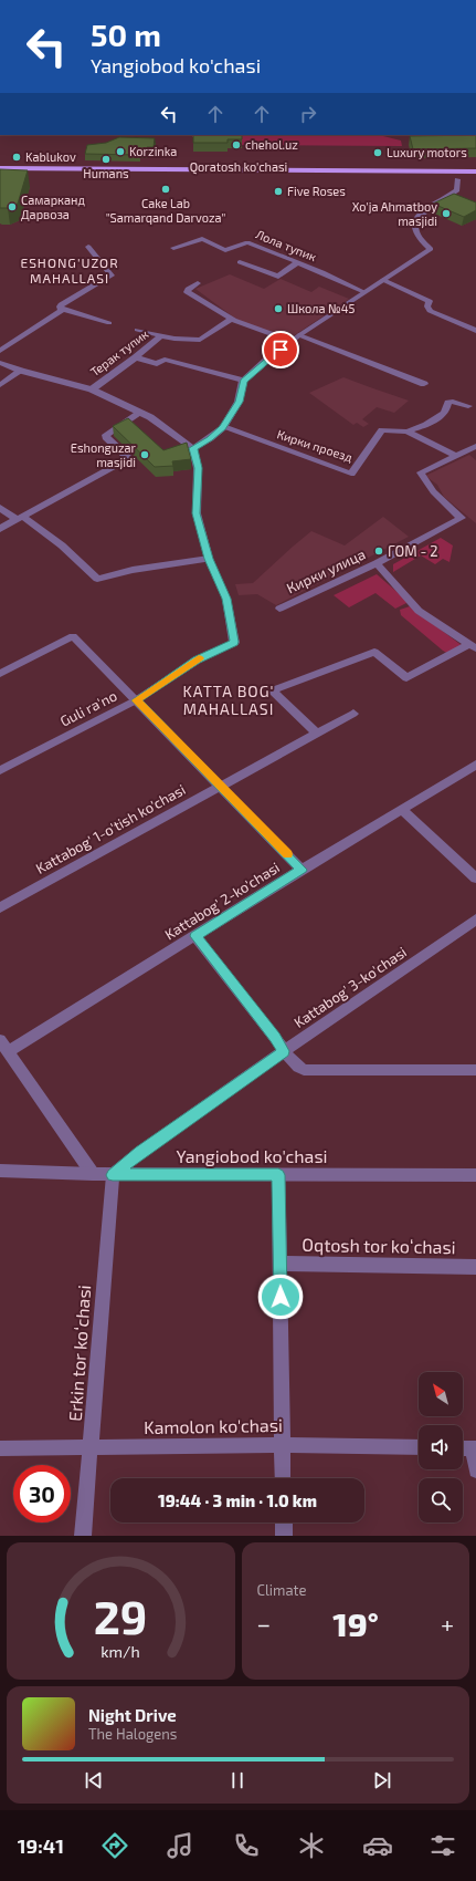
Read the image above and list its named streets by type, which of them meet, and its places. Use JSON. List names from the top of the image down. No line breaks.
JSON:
{"streets":{"main road":["Qoratosh ko'chasi"],"street":["Лола тупик","Терак тупик","Кирки проезд","Кирки улица","Guli ra'no","Kattabog' 1-o'tish ko'chasi","Kattabog' 2-ko'chasi","Kattabog' 3-ko'chasi","Yangiobod ko'chasi","Oqtosh tor koʻchasi","Erkin tor koʻchasi","Kamolon ko'chasi"]},"crossings":[["Кирки проезд","Кирки улица"],["Kattabog' 3-ko'chasi","Yangiobod ko'chasi"],["Kattabog' 3-ko'chasi","Erkin tor koʻchasi"],["Yangiobod ko'chasi","Erkin tor koʻchasi"],["Erkin tor koʻchasi","Kamolon ko'chasi"]],"districts":["ESHONG'UZOR MAHALLASI","KATTA BOG' MAHALLASI"],"places":["chehol.uz","Korzinka","Luxury motors","Kablukov","Humans","Cake Lab \"Samarqand Darvoza\"","Five Roses","Самарканд Дарвоза","Xo'ja Ahmatboy masjidi","Школа №45","Eshonguzar masjidi","ГОМ - 2"],"north":"top left","page":{"turn":["50 m","Yangiobod ko'chasi"],"limit":"30","trip":"19:44 · 3 min · 1.0 km","tile":"Climate","heat":["−","19°","+"],"song":["Night Drive","The Halogens"],"tabs":"19:41","gauge":["29","km/h"]}}
